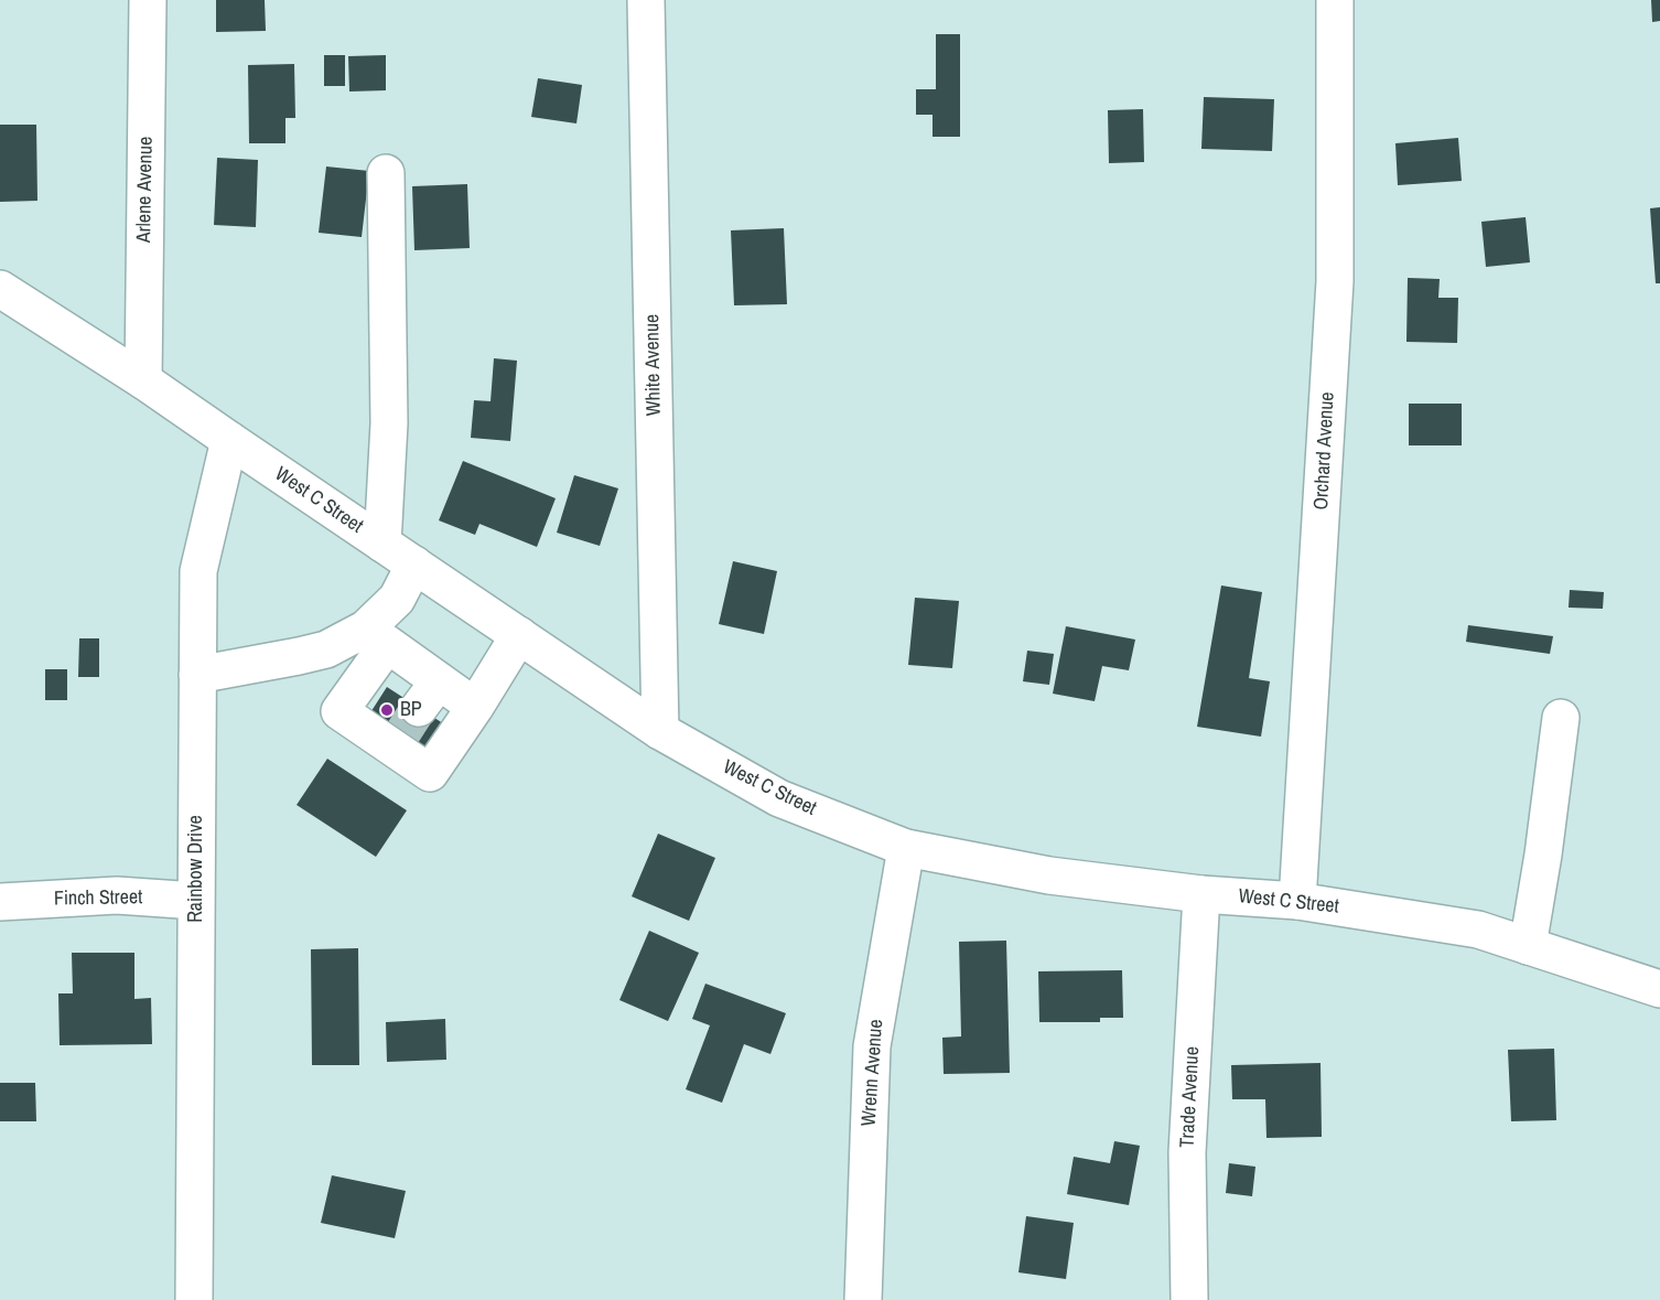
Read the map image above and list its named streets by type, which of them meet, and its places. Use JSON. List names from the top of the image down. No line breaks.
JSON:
{"streets":{"street":["Arlene Avenue","White Avenue","Orchard Avenue","West C Street","Rainbow Drive","Finch Street","Wrenn Avenue","Trade Avenue"]},"crossings":[["Arlene Avenue","West C Street"],["White Avenue","West C Street"],["Orchard Avenue","West C Street"],["West C Street","Rainbow Drive"],["West C Street","Wrenn Avenue"],["West C Street","Trade Avenue"],["Rainbow Drive","Finch Street"]],"places":["BP"]}
